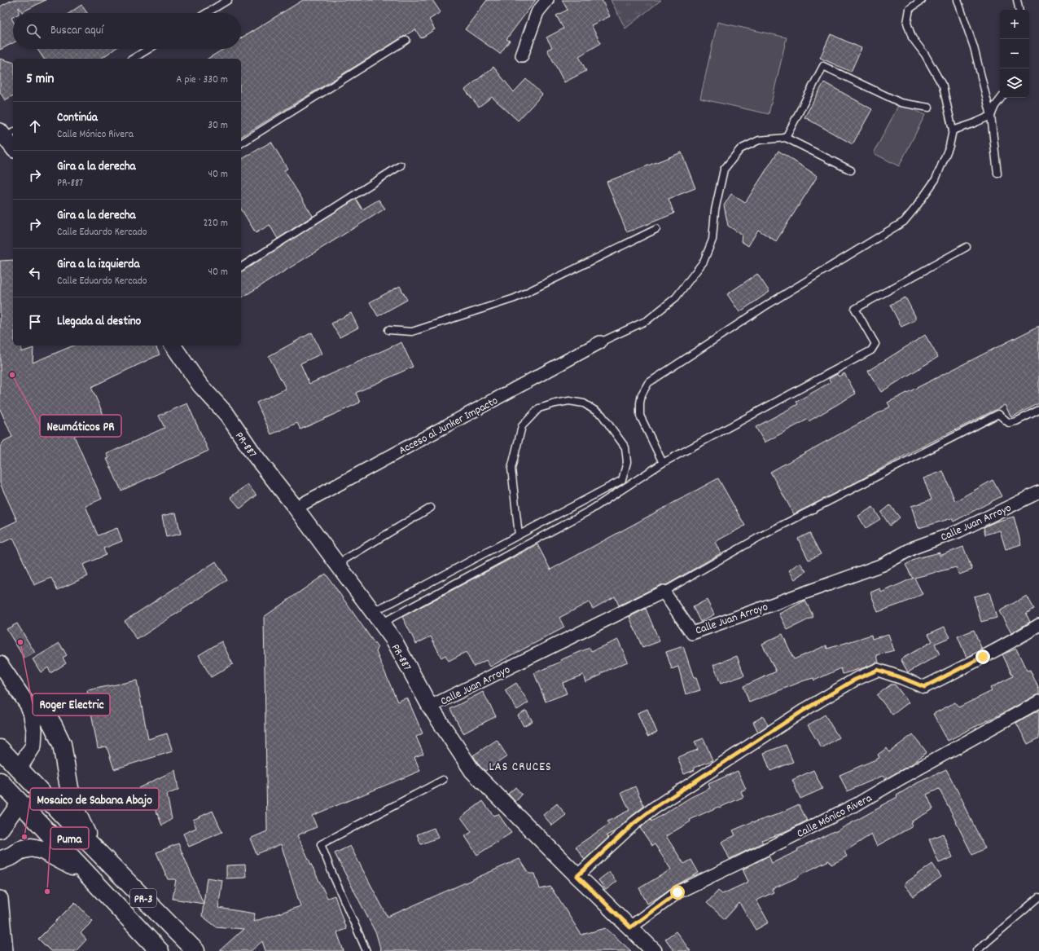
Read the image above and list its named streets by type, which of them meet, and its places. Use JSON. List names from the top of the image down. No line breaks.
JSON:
{"streets":{"highway":["PR-3"],"street":["Acceso al Junker Impacto","PR-887","Calle Juan Arroyo","Calle Mónico Rivera"]},"crossings":[["Acceso al Junker Impacto","PR-887"],["PR-887","Calle Juan Arroyo"],["PR-887","Calle Mónico Rivera"]],"districts":["LAS CRUCES"],"places":["Neumáticos PR","Roger Electric","Mosaico de Sabana Abajo","Puma"],"page":{"map_buttons":["+","−"],"search":"Buscar aquí","heading":["5 min","A pie · 330 m"],"list":[["Continúa","Calle Mónico Rivera","30 m"],["Gira a la derecha","PR-887","40 m"],["Gira a la derecha","Calle Eduardo Kercado","220 m"],["Gira a la izquierda","Calle Eduardo Kercado","40 m"],"Llegada al destino"]}}
